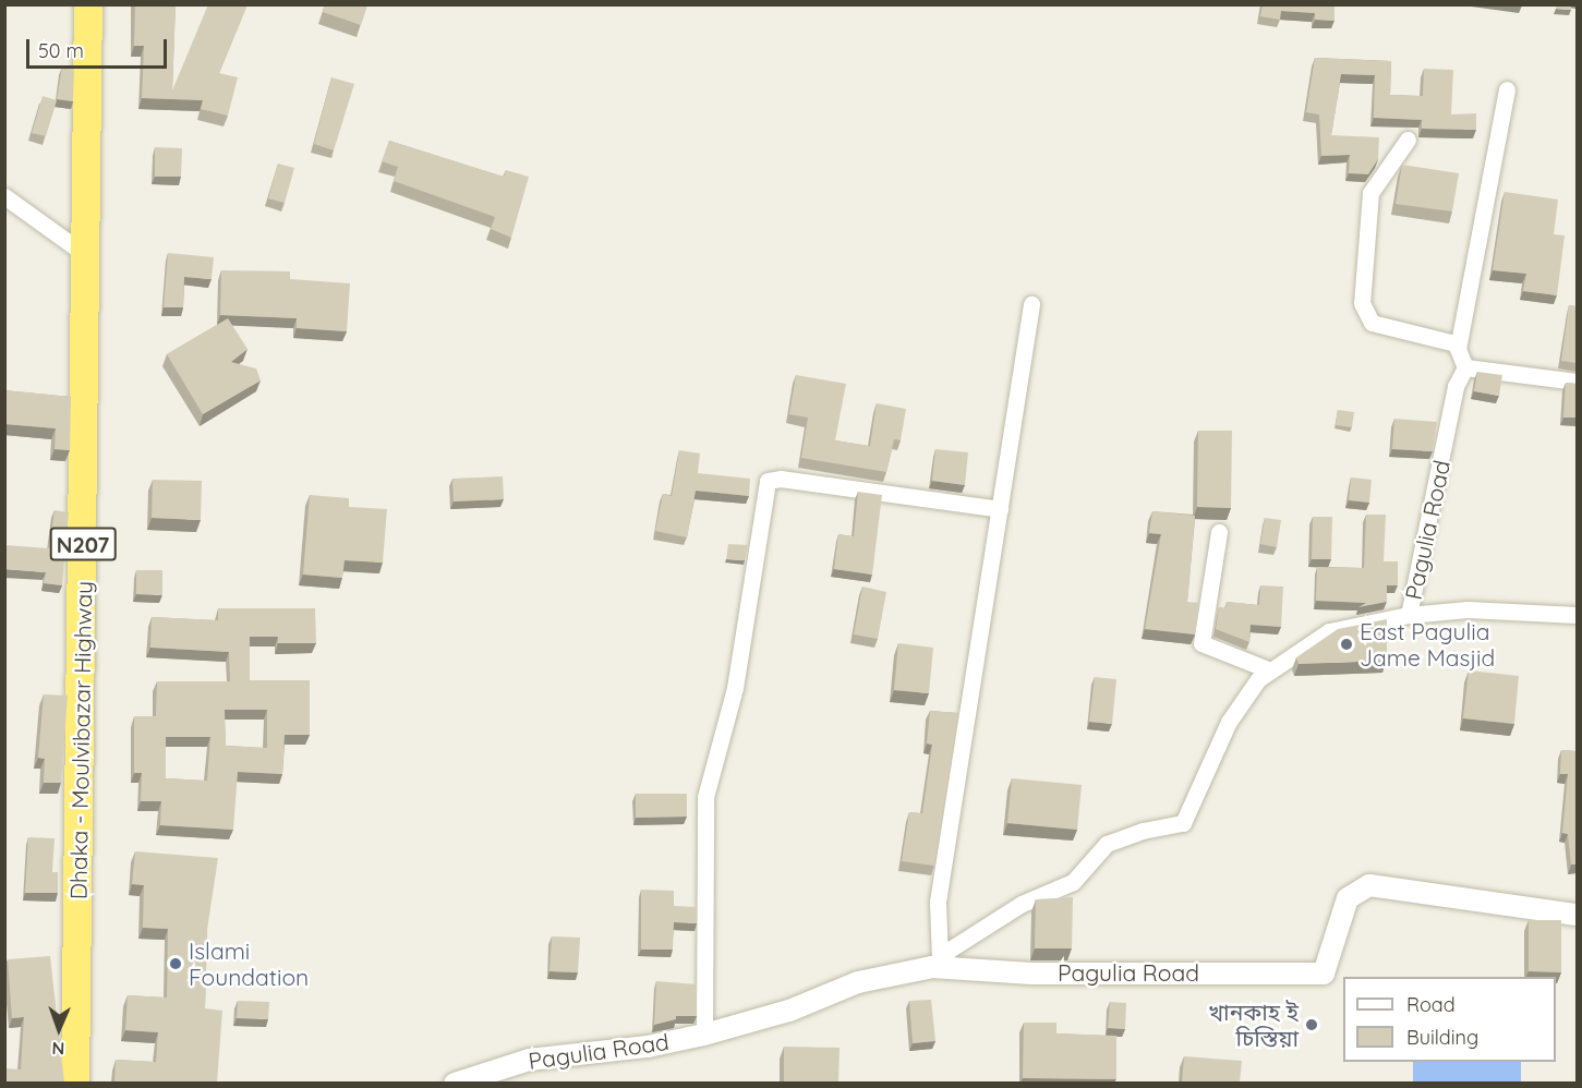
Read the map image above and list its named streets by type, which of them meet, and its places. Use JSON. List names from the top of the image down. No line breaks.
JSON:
{"streets":{"highway":["N207","Dhaka - Moulvibazar Highway"],"street":["Pagulia Road"]},"places":["East Pagulia Jame Masjid","Islami Foundation","খানকাহ ই চিস্তিয়া"],"legend":["Road","Building"],"scale_bar":"50 m","north":"bottom"}
